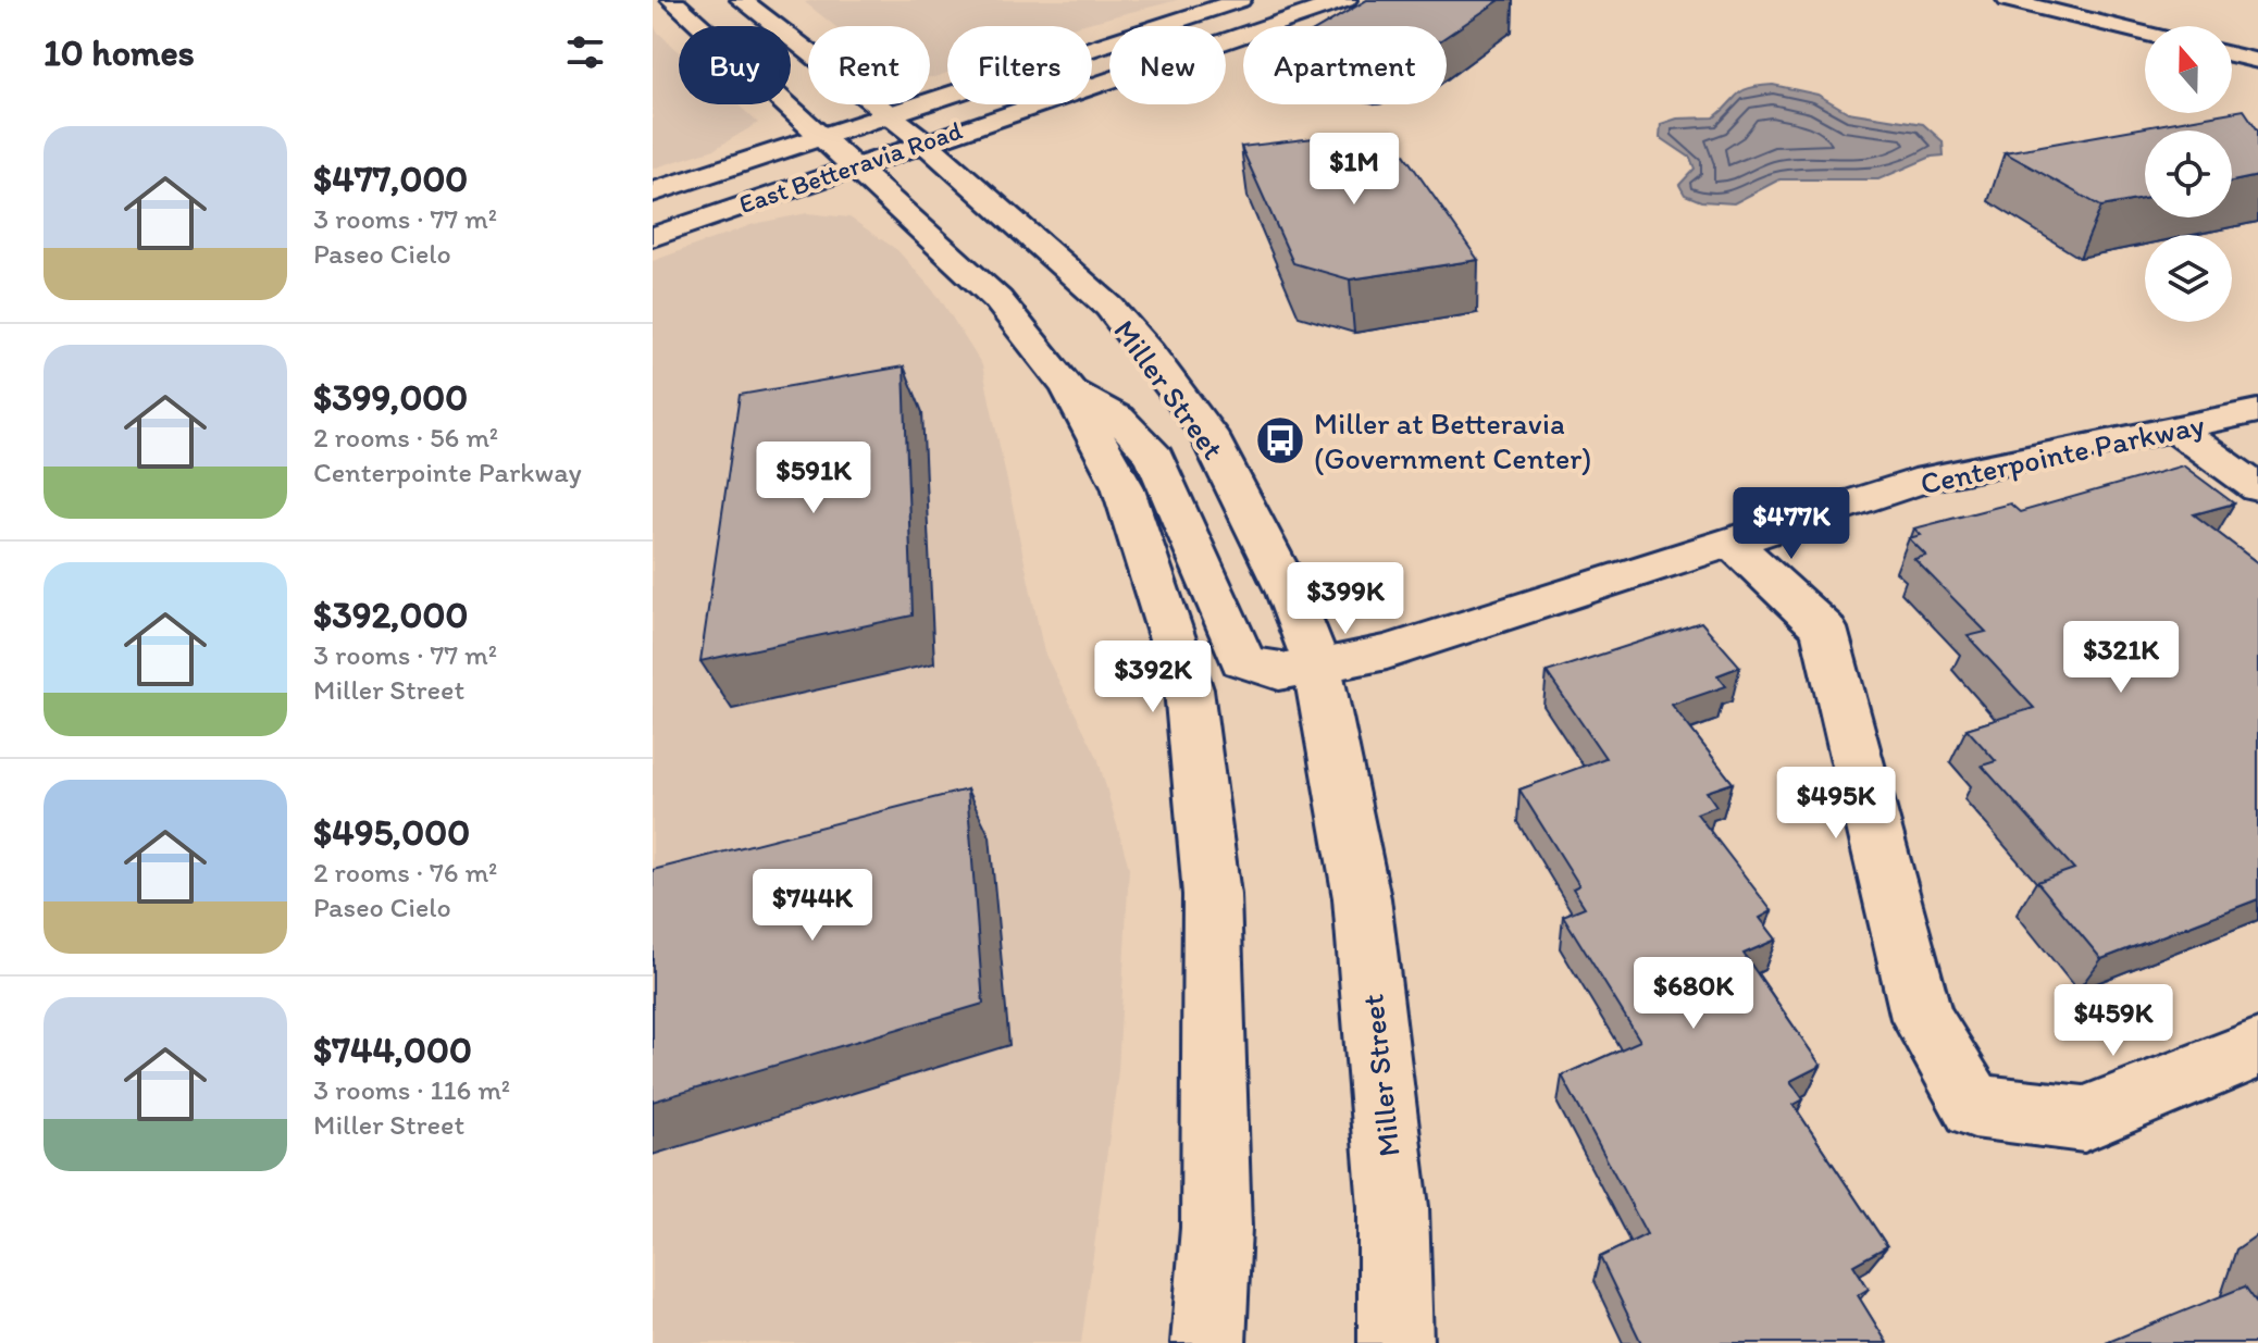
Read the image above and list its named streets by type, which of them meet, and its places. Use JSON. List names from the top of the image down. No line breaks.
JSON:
{"streets":{"main road":["East Betteravia Road","Miller Street","Centerpointe Parkway"]},"crossings":[["East Betteravia Road","Miller Street"],["Miller Street","Centerpointe Parkway"]],"places":{"bus stop":["Miller at Betteravia (Government Center)"]},"north":"top","page":{"heading":"10 homes","chip":["Buy","Rent","Filters","New","Apartment"],"list":[{"name":"$477,000","note":"3 rooms · 77 m² · Paseo Cielo"},{"name":"$399,000","note":"2 rooms · 56 m² · Centerpointe Parkway"},{"name":"$392,000","note":"3 rooms · 77 m² · Miller Street"},{"name":"$495,000","note":"2 rooms · 76 m² · Paseo Cielo"},{"name":"$744,000","note":"3 rooms · 116 m² · Miller Street"}],"price":["$1M","$591K","$477K","$399K","$321K","$392K","$495K","$744K","$680K","$459K"]}}
